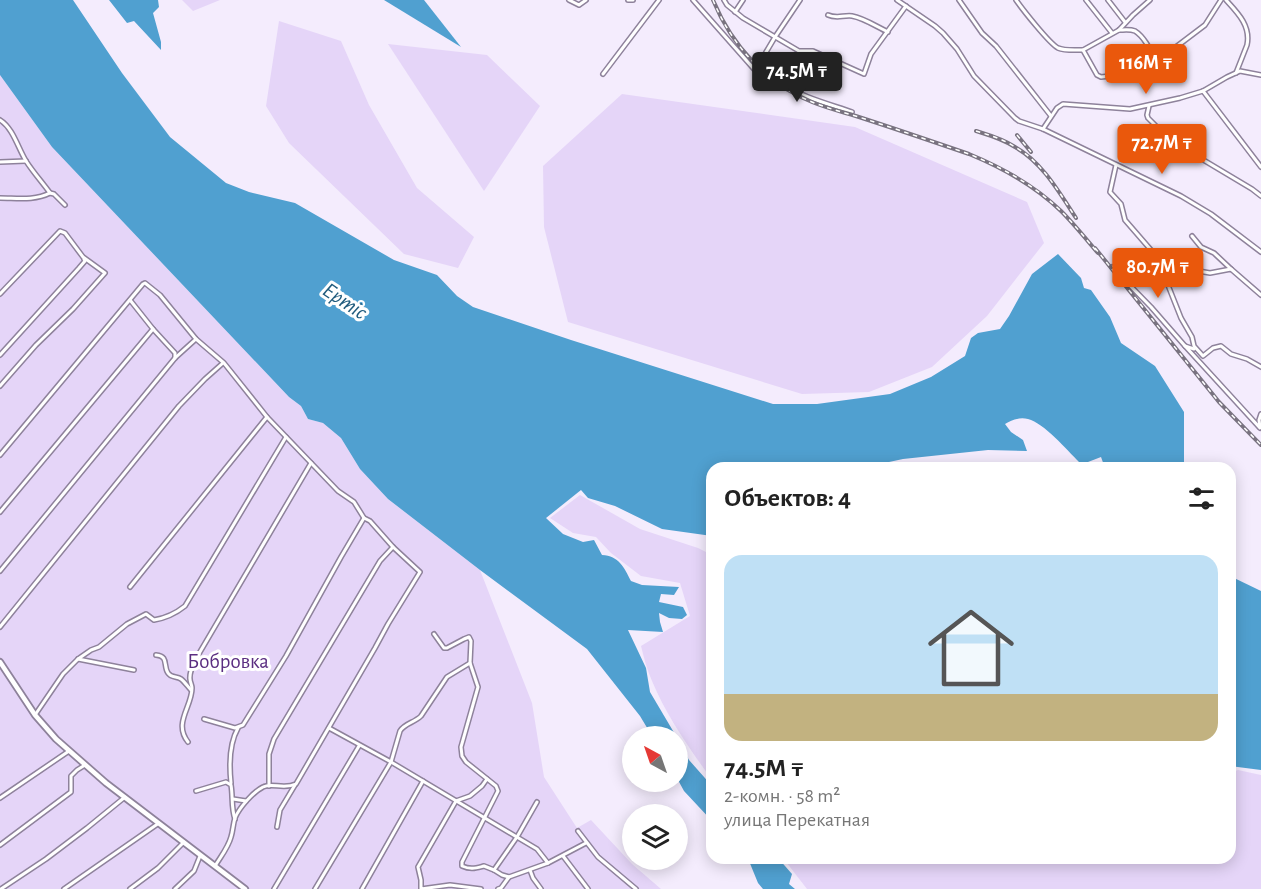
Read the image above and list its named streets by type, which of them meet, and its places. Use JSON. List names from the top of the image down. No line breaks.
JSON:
{"water":["Ертіс"],"parks":["Бобровка"],"north":"top left","page":{"price":["116M ₸","74.5M ₸","72.7M ₸","80.7M ₸"],"heading":"Объектов: 4","list":[{"name":"74.5M ₸","note":"2-комн. · 58 m² · улица Перекатная"}]}}
